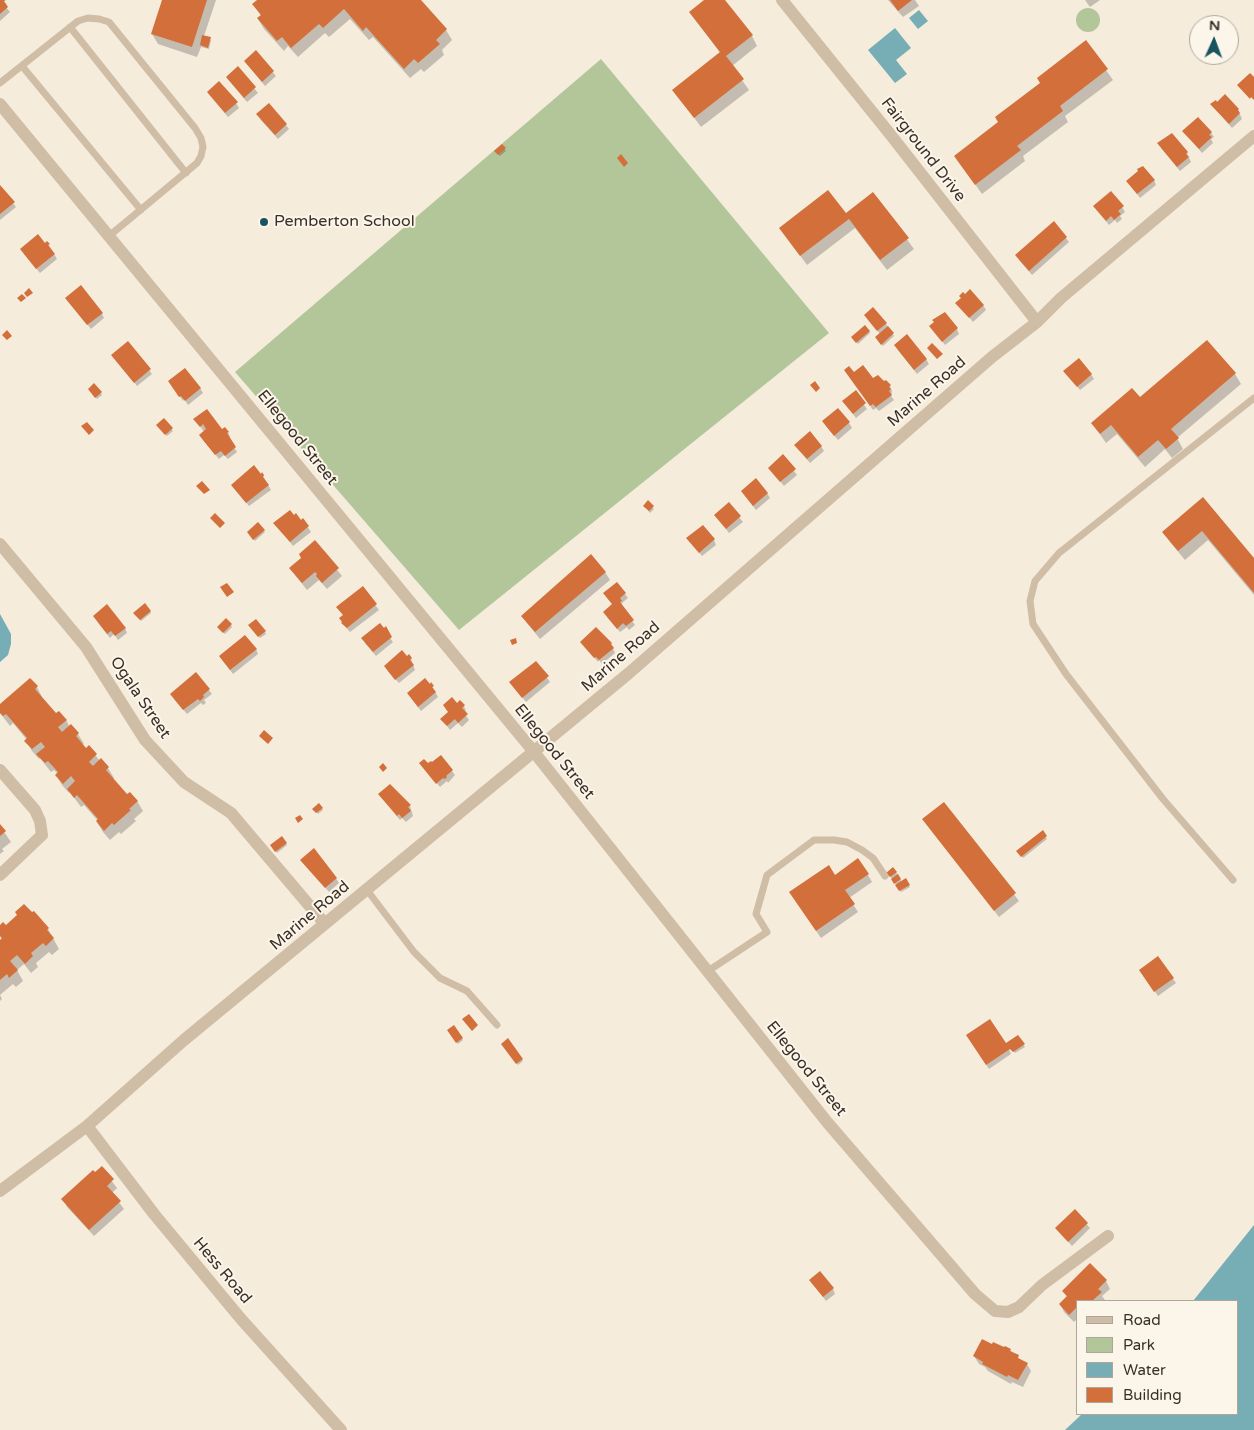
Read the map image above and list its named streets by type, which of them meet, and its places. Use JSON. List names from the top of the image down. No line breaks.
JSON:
{"streets":{"street":["Fairground Drive","Marine Road","Ellegood Street","Ogala Street","Hess Road"]},"crossings":[["Fairground Drive","Marine Road"],["Marine Road","Ellegood Street"],["Marine Road","Ogala Street"],["Marine Road","Hess Road"]],"places":["Pemberton School"],"legend":["Road","Park","Water","Building"],"north":"top"}
